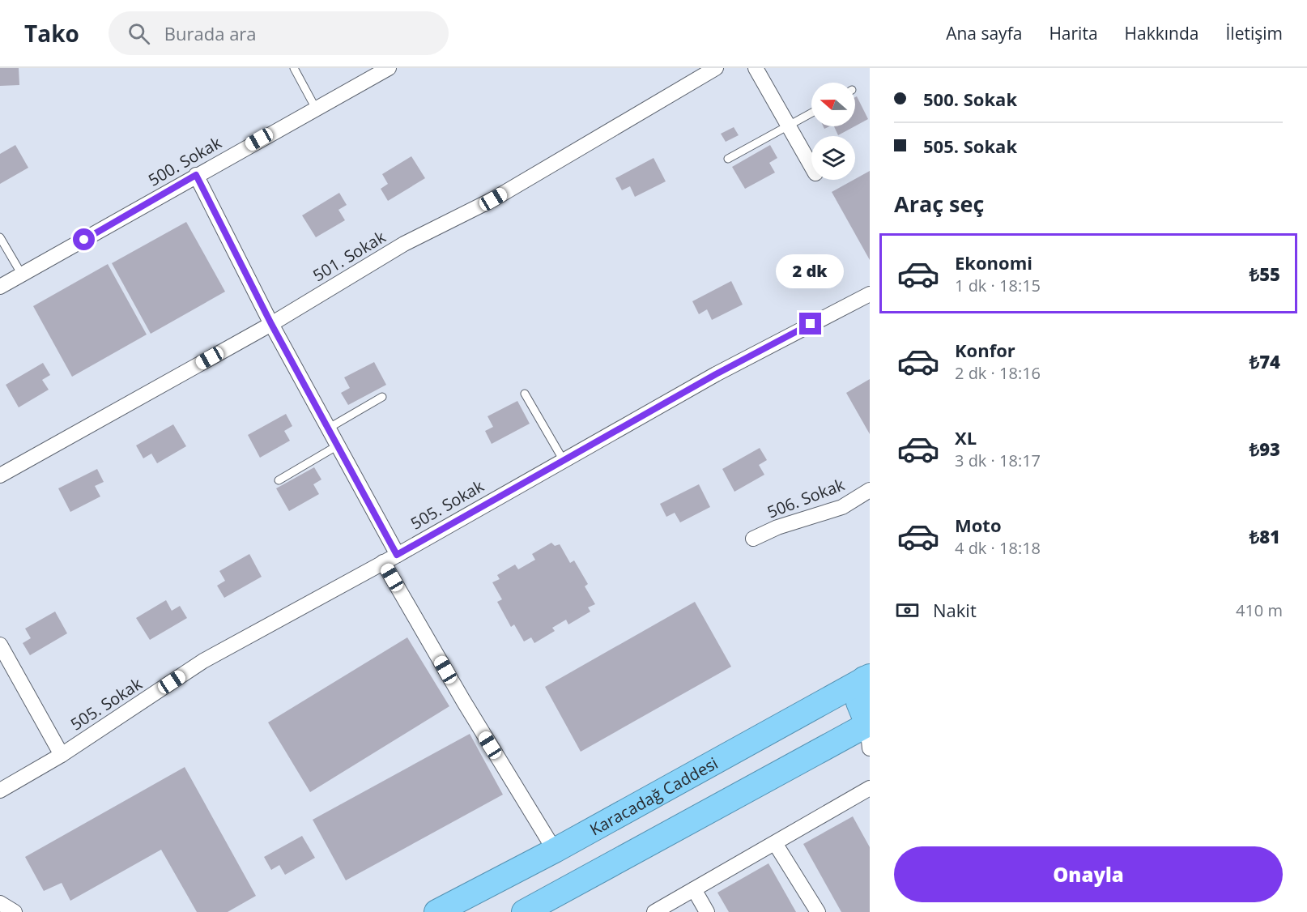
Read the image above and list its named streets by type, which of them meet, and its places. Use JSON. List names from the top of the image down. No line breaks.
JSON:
{"streets":{"highway":["Karacadağ Caddesi"],"street":["500. Sokak","501. Sokak","506. Sokak","505. Sokak"]},"north":"left","page":{"header":"Tako","search":"Burada ara","nav":["Ana sayfa","Harita","Hakkında","İletişim"],"banner":["500. Sokak","505. Sokak"],"heading":"Araç seç","list":[{"name":"Ekonomi","note":"1 dk · 18:15","value":"₺55"},{"name":"Konfor","note":"2 dk · 18:16","value":"₺74"},{"name":"XL","note":"3 dk · 18:17","value":"₺93"},{"name":"Moto","note":"4 dk · 18:18","value":"₺81"}],"bubble":"2 dk","pay":["Nakit","410 m"],"buttons":"Onayla"}}
